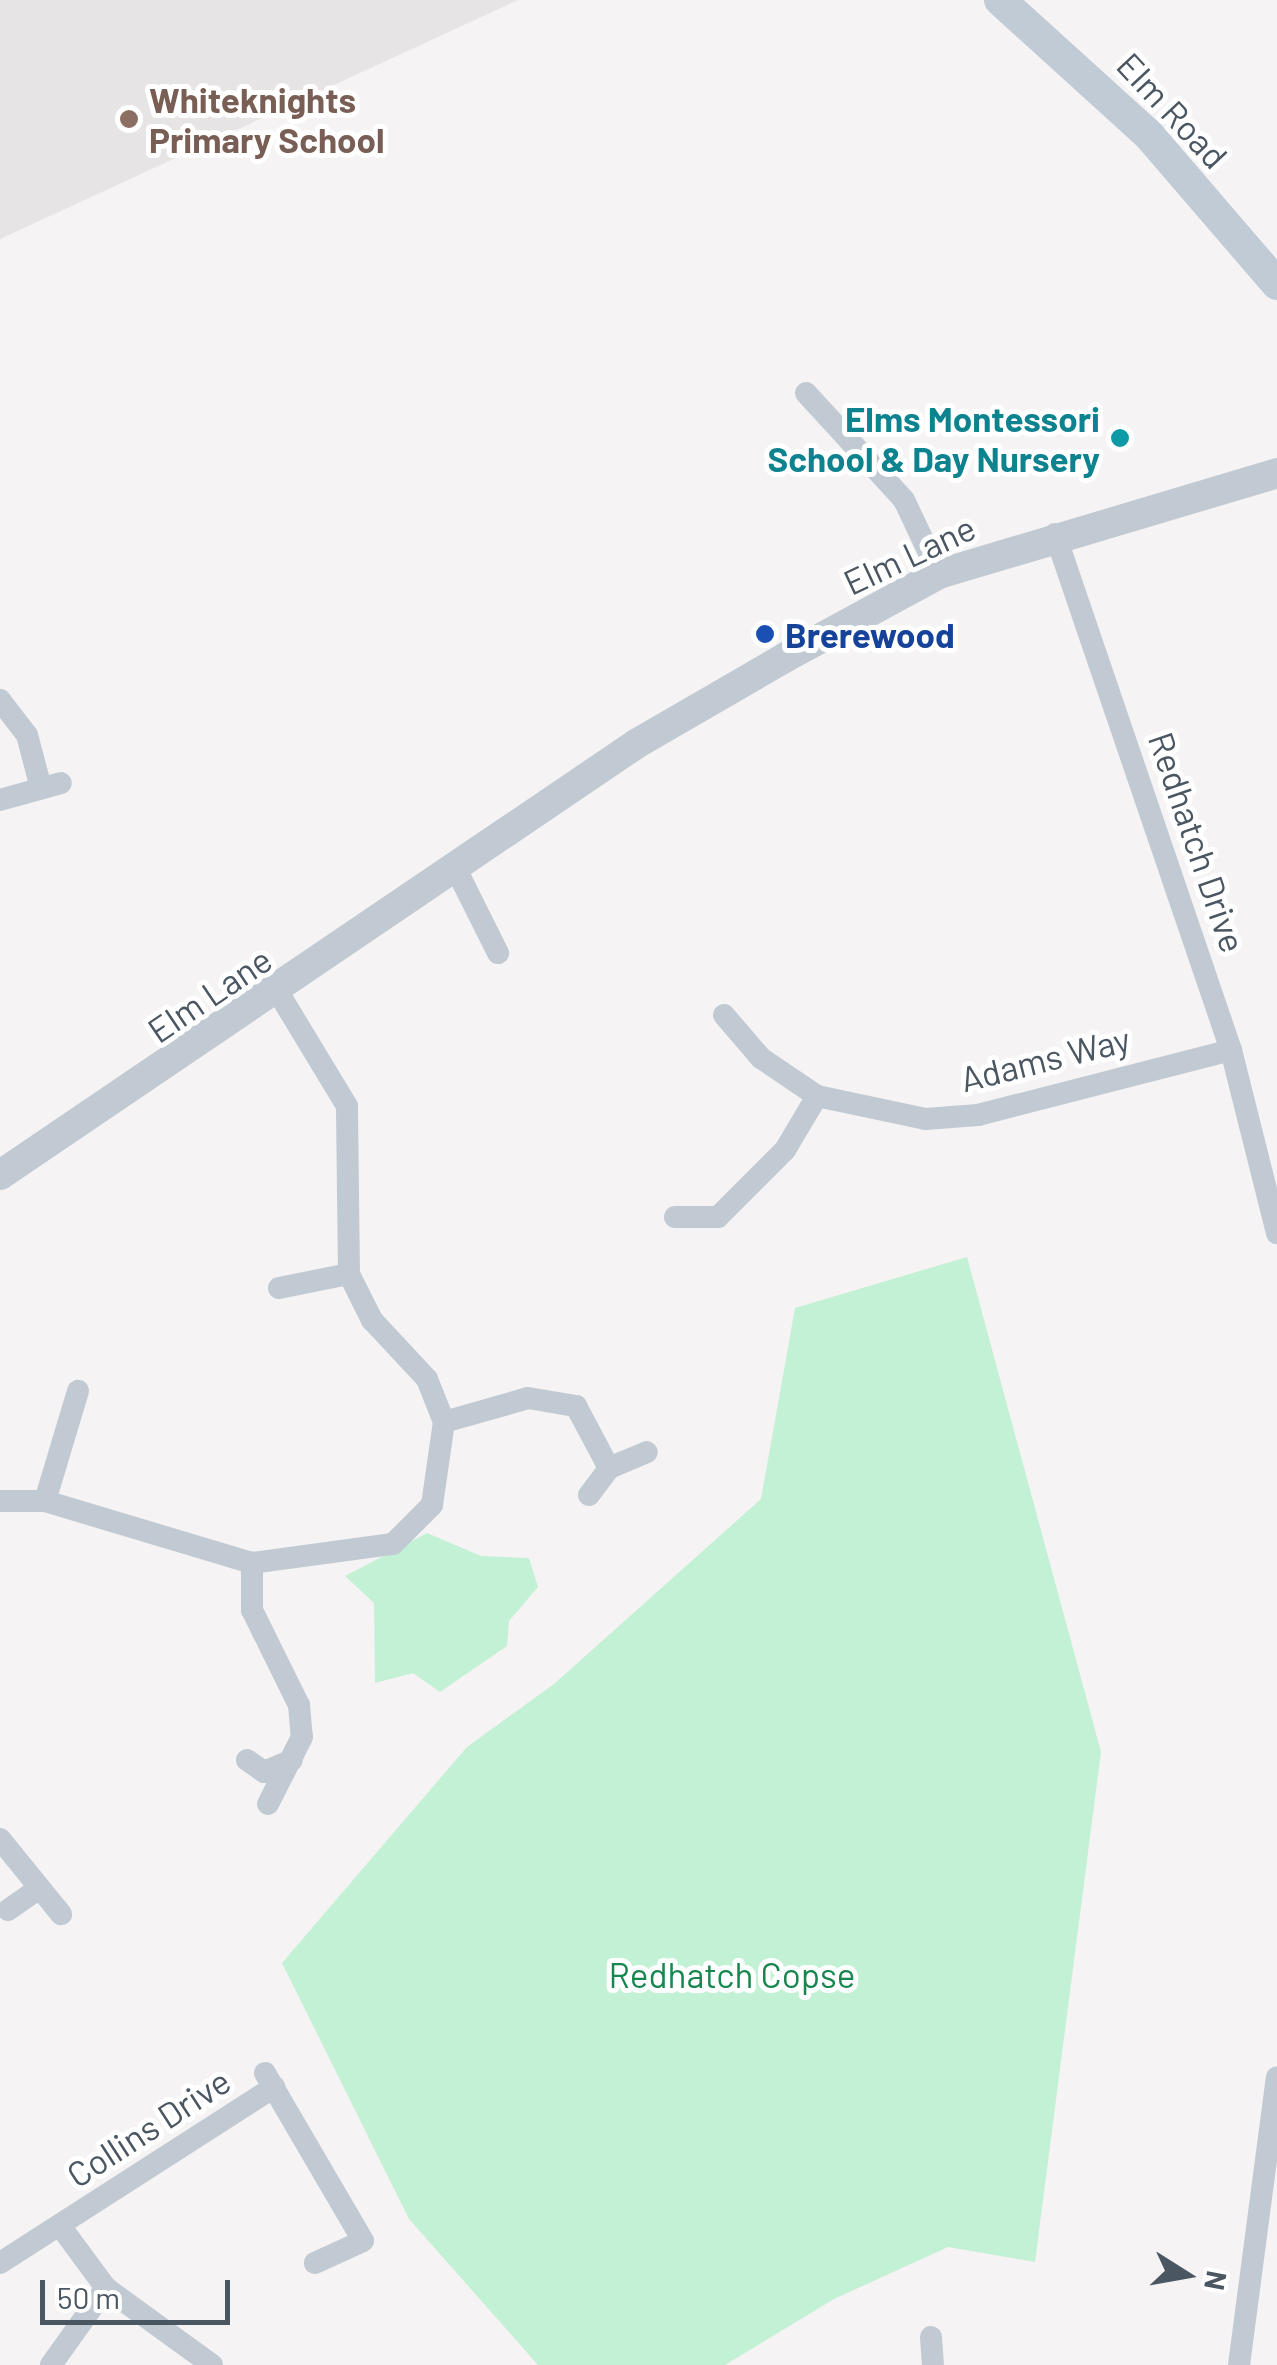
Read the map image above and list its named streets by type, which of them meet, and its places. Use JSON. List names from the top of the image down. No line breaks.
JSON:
{"streets":{"main road":["Elm Road"],"street":["Elm Lane","Redhatch Drive","Adams Way","Collins Drive"]},"crossings":[["Elm Lane","Redhatch Drive"],["Redhatch Drive","Adams Way"]],"parks":["Redhatch Copse"],"places":["Whiteknights Primary School","Elms Montessori School & Day Nursery","Brerewood"],"scale_bar":"50 m","north":"right"}
